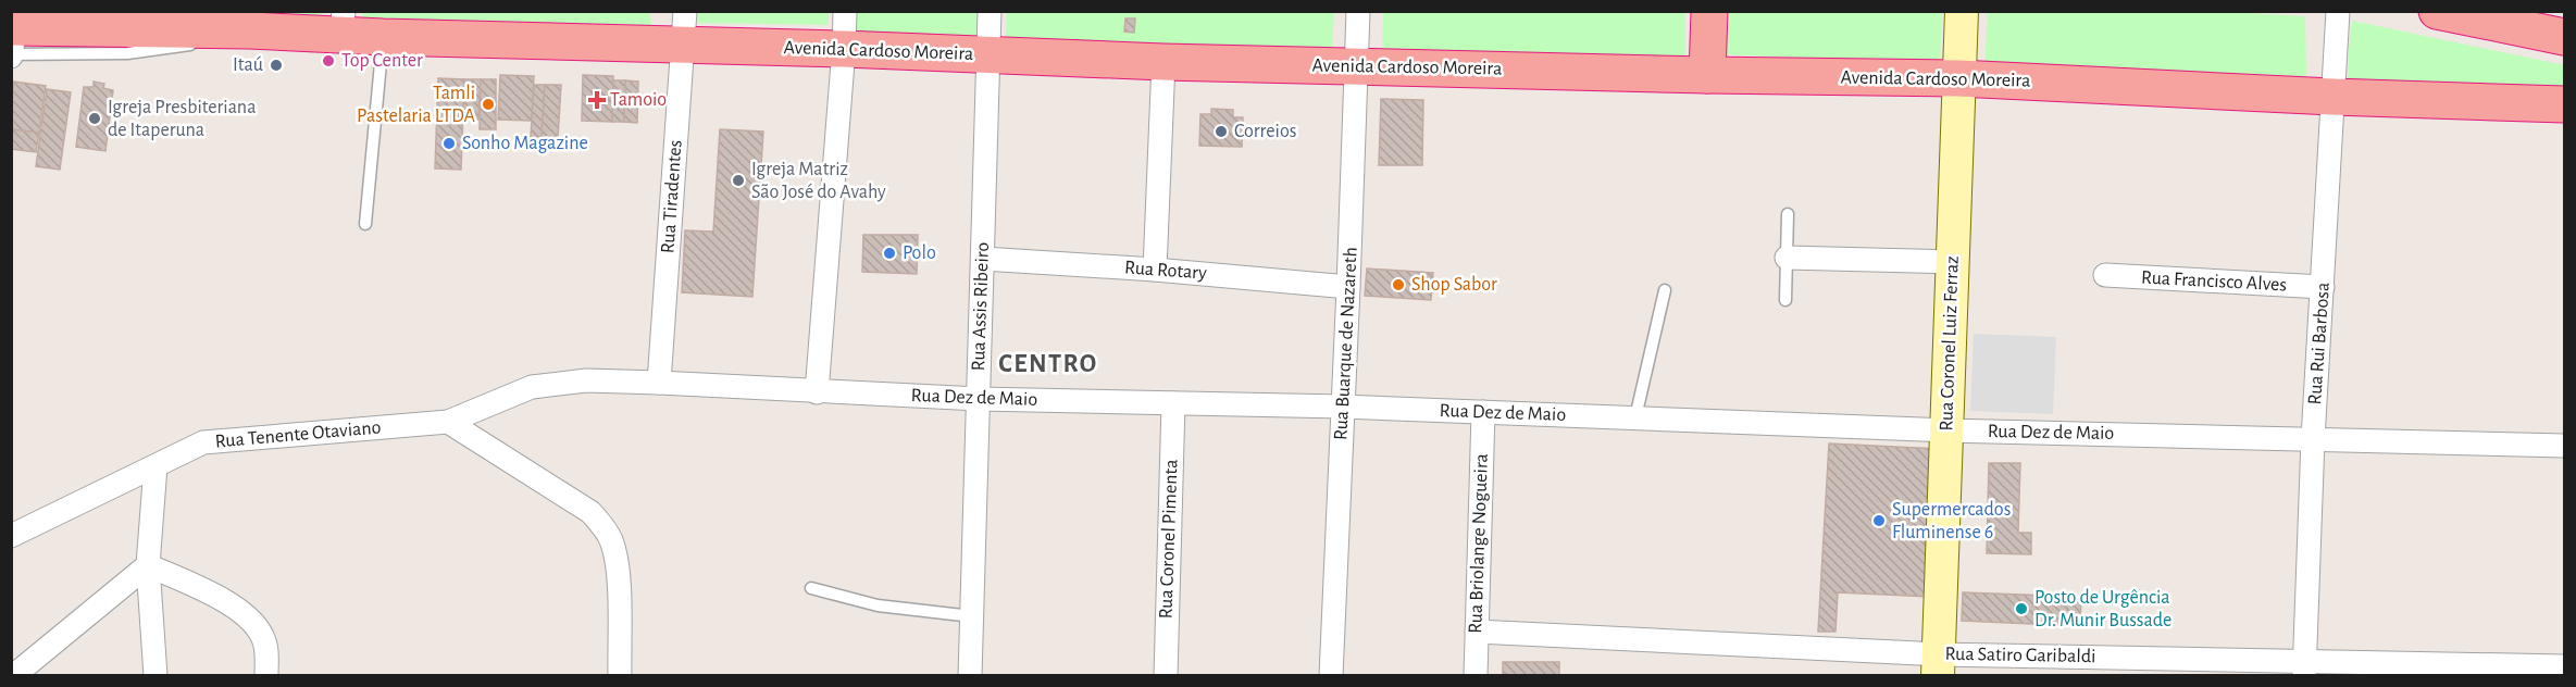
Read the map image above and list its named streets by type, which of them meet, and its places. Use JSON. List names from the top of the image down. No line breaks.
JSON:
{"streets":{"highway":["Avenida Cardoso Moreira"],"main road":["Rua Coronel Luiz Ferraz"],"street":["Rua Tiradentes","Rua Rotary","Rua Francisco Alves","Rua Assis Ribeiro","Rua Buarque de Nazareth","Rua Rui Barbosa","Rua Dez de Maio","Rua Tenente Otaviano","Rua Coronel Pimenta","Rua Briolange Nogueira","Rua Satiro Garibaldi"]},"crossings":[["Avenida Cardoso Moreira","Rua Tiradentes"],["Avenida Cardoso Moreira","Rua Assis Ribeiro"],["Avenida Cardoso Moreira","Rua Buarque de Nazareth"],["Avenida Cardoso Moreira","Rua Coronel Luiz Ferraz"],["Avenida Cardoso Moreira","Rua Rui Barbosa"],["Rua Tiradentes","Rua Dez de Maio"],["Rua Rotary","Rua Assis Ribeiro"],["Rua Rotary","Rua Buarque de Nazareth"],["Rua Francisco Alves","Rua Rui Barbosa"],["Rua Assis Ribeiro","Rua Dez de Maio"],["Rua Buarque de Nazareth","Rua Dez de Maio"],["Rua Coronel Luiz Ferraz","Rua Dez de Maio"],["Rua Coronel Luiz Ferraz","Rua Satiro Garibaldi"],["Rua Rui Barbosa","Rua Dez de Maio"],["Rua Rui Barbosa","Rua Satiro Garibaldi"],["Rua Dez de Maio","Rua Tenente Otaviano"],["Rua Dez de Maio","Rua Coronel Pimenta"],["Rua Dez de Maio","Rua Briolange Nogueira"],["Rua Briolange Nogueira","Rua Satiro Garibaldi"]],"districts":["CENTRO"],"places":{"other":["Top Center","Itaú","Tamli Pastelaria LTDA","Igreja Presbiteriana de Itaperuna","Correios","Sonho Magazine","Igreja Matriz São José do Avahy","Polo","Shop Sabor","Supermercados Fluminense 6","Posto de Urgência Dr. Munir Bussade"],"health":["Tamoio"]}}
